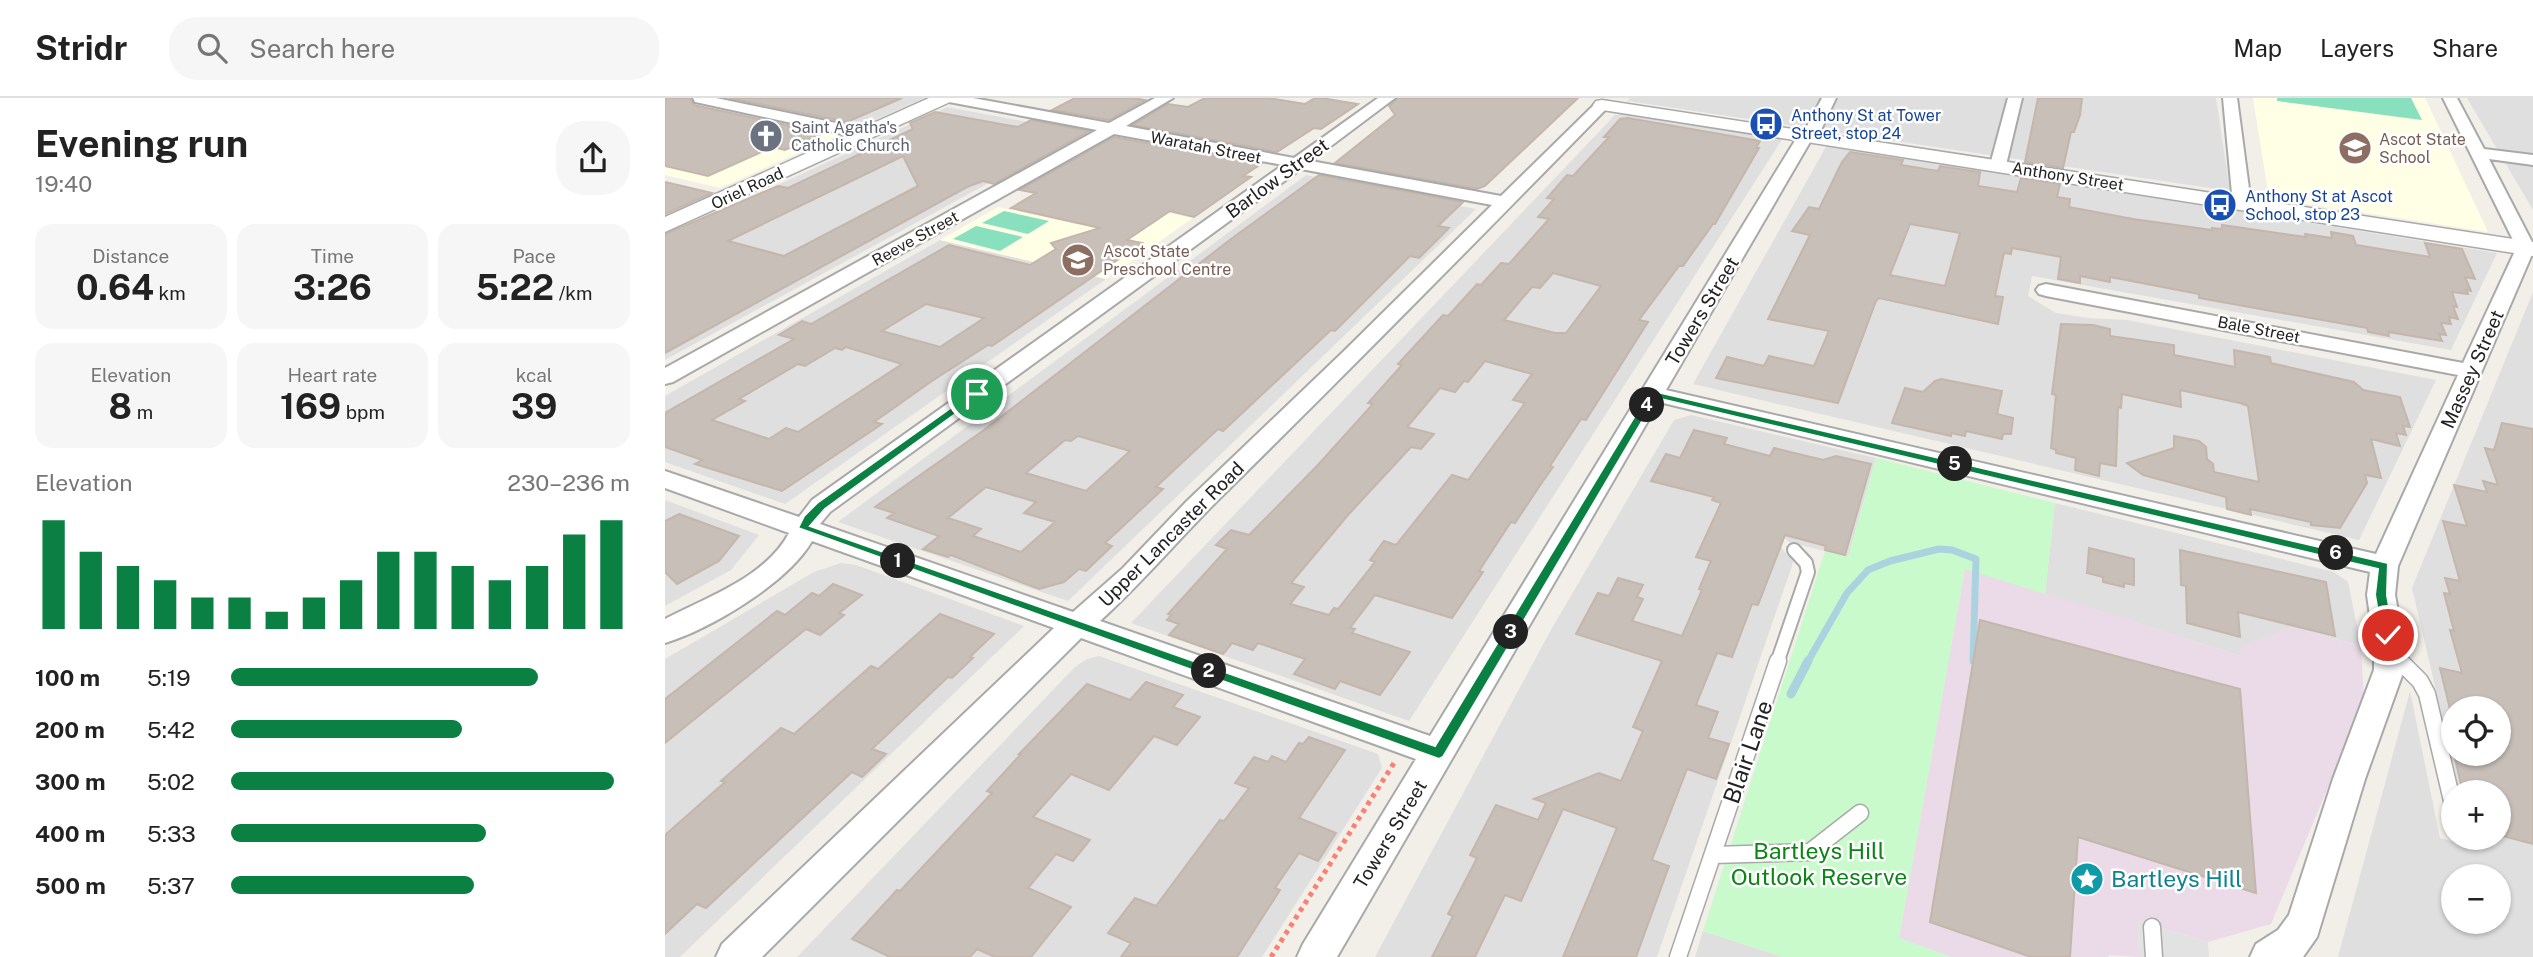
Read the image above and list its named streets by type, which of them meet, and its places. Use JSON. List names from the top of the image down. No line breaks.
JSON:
{"streets":{"street":["Waratah Street","Anthony Street","Barlow Street","Oriel Road","Reeve Street","Towers Street","Bale Street","Massey Street","Upper Lancaster Road"],"lane":["Blair Lane"]},"crossings":[["Waratah Street","Barlow Street"],["Waratah Street","Oriel Road"],["Waratah Street","Reeve Street"],["Waratah Street","Upper Lancaster Road"],["Anthony Street","Towers Street"],["Anthony Street","Massey Street"],["Anthony Street","Upper Lancaster Road"],["Bale Street","Massey Street"]],"parks":["Bartleys Hill Outlook Reserve"],"places":{"bus stop":["Anthony St at Tower Street, stop 24","Anthony St at Ascot School, stop 23"],"church":["Saint Agatha's Catholic Church"],"school or university":["Ascot State School","Ascot State Preschool Centre"],"place":["Bartleys Hill"]},"page":{"header":"Stridr","search":"Search here","nav":["Map","Layers","Share"],"heading":["Evening run","19:40"],"stats":[["Distance","0.64 km"],["Time","3:26"],["Pace","5:22 /km"],["Elevation","8 m"],["Heart rate","169 bpm"],["kcal","39"]],"pins":["4","5","6","1","3","2"],"chart":["Elevation","230–236 m"],"list":[{"name":"100 m","note":"5:19"},{"name":"200 m","note":"5:42"},{"name":"300 m","note":"5:02"},{"name":"400 m","note":"5:33"},{"name":"500 m","note":"5:37"}],"map_buttons":["+","−"]}}
